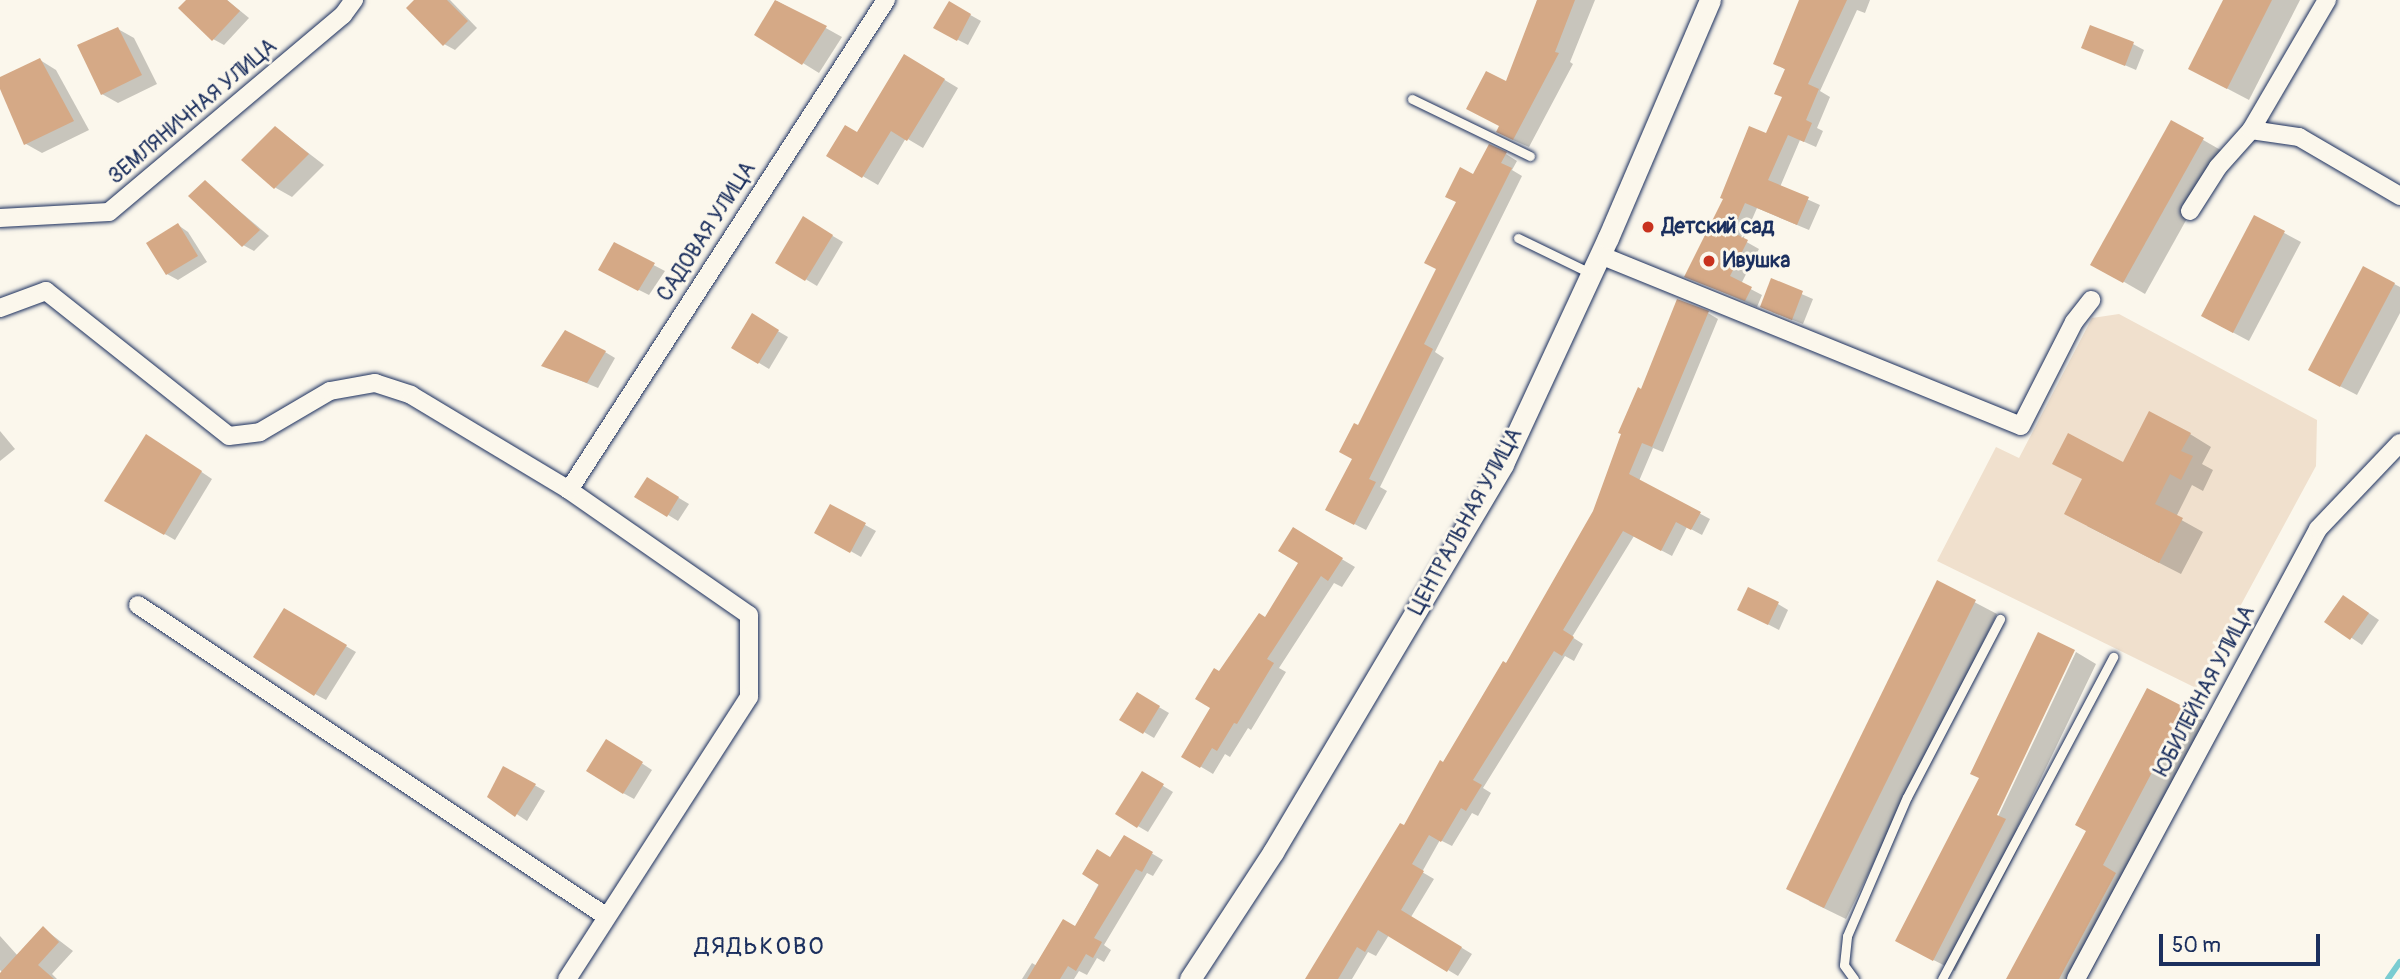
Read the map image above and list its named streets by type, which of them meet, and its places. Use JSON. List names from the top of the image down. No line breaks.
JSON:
{"streets":{"street":["ЗЕМЛЯНИЧНАЯ УЛИЦА","САДОВАЯ УЛИЦА","ЦЕНТРАЛЬНАЯ УЛИЦА","ЮБИЛЕЙНАЯ УЛИЦА"]},"districts":["ДЯДЬКОВО"],"places":["Детский сад","Ивушка"],"scale_bar":"50 m"}
